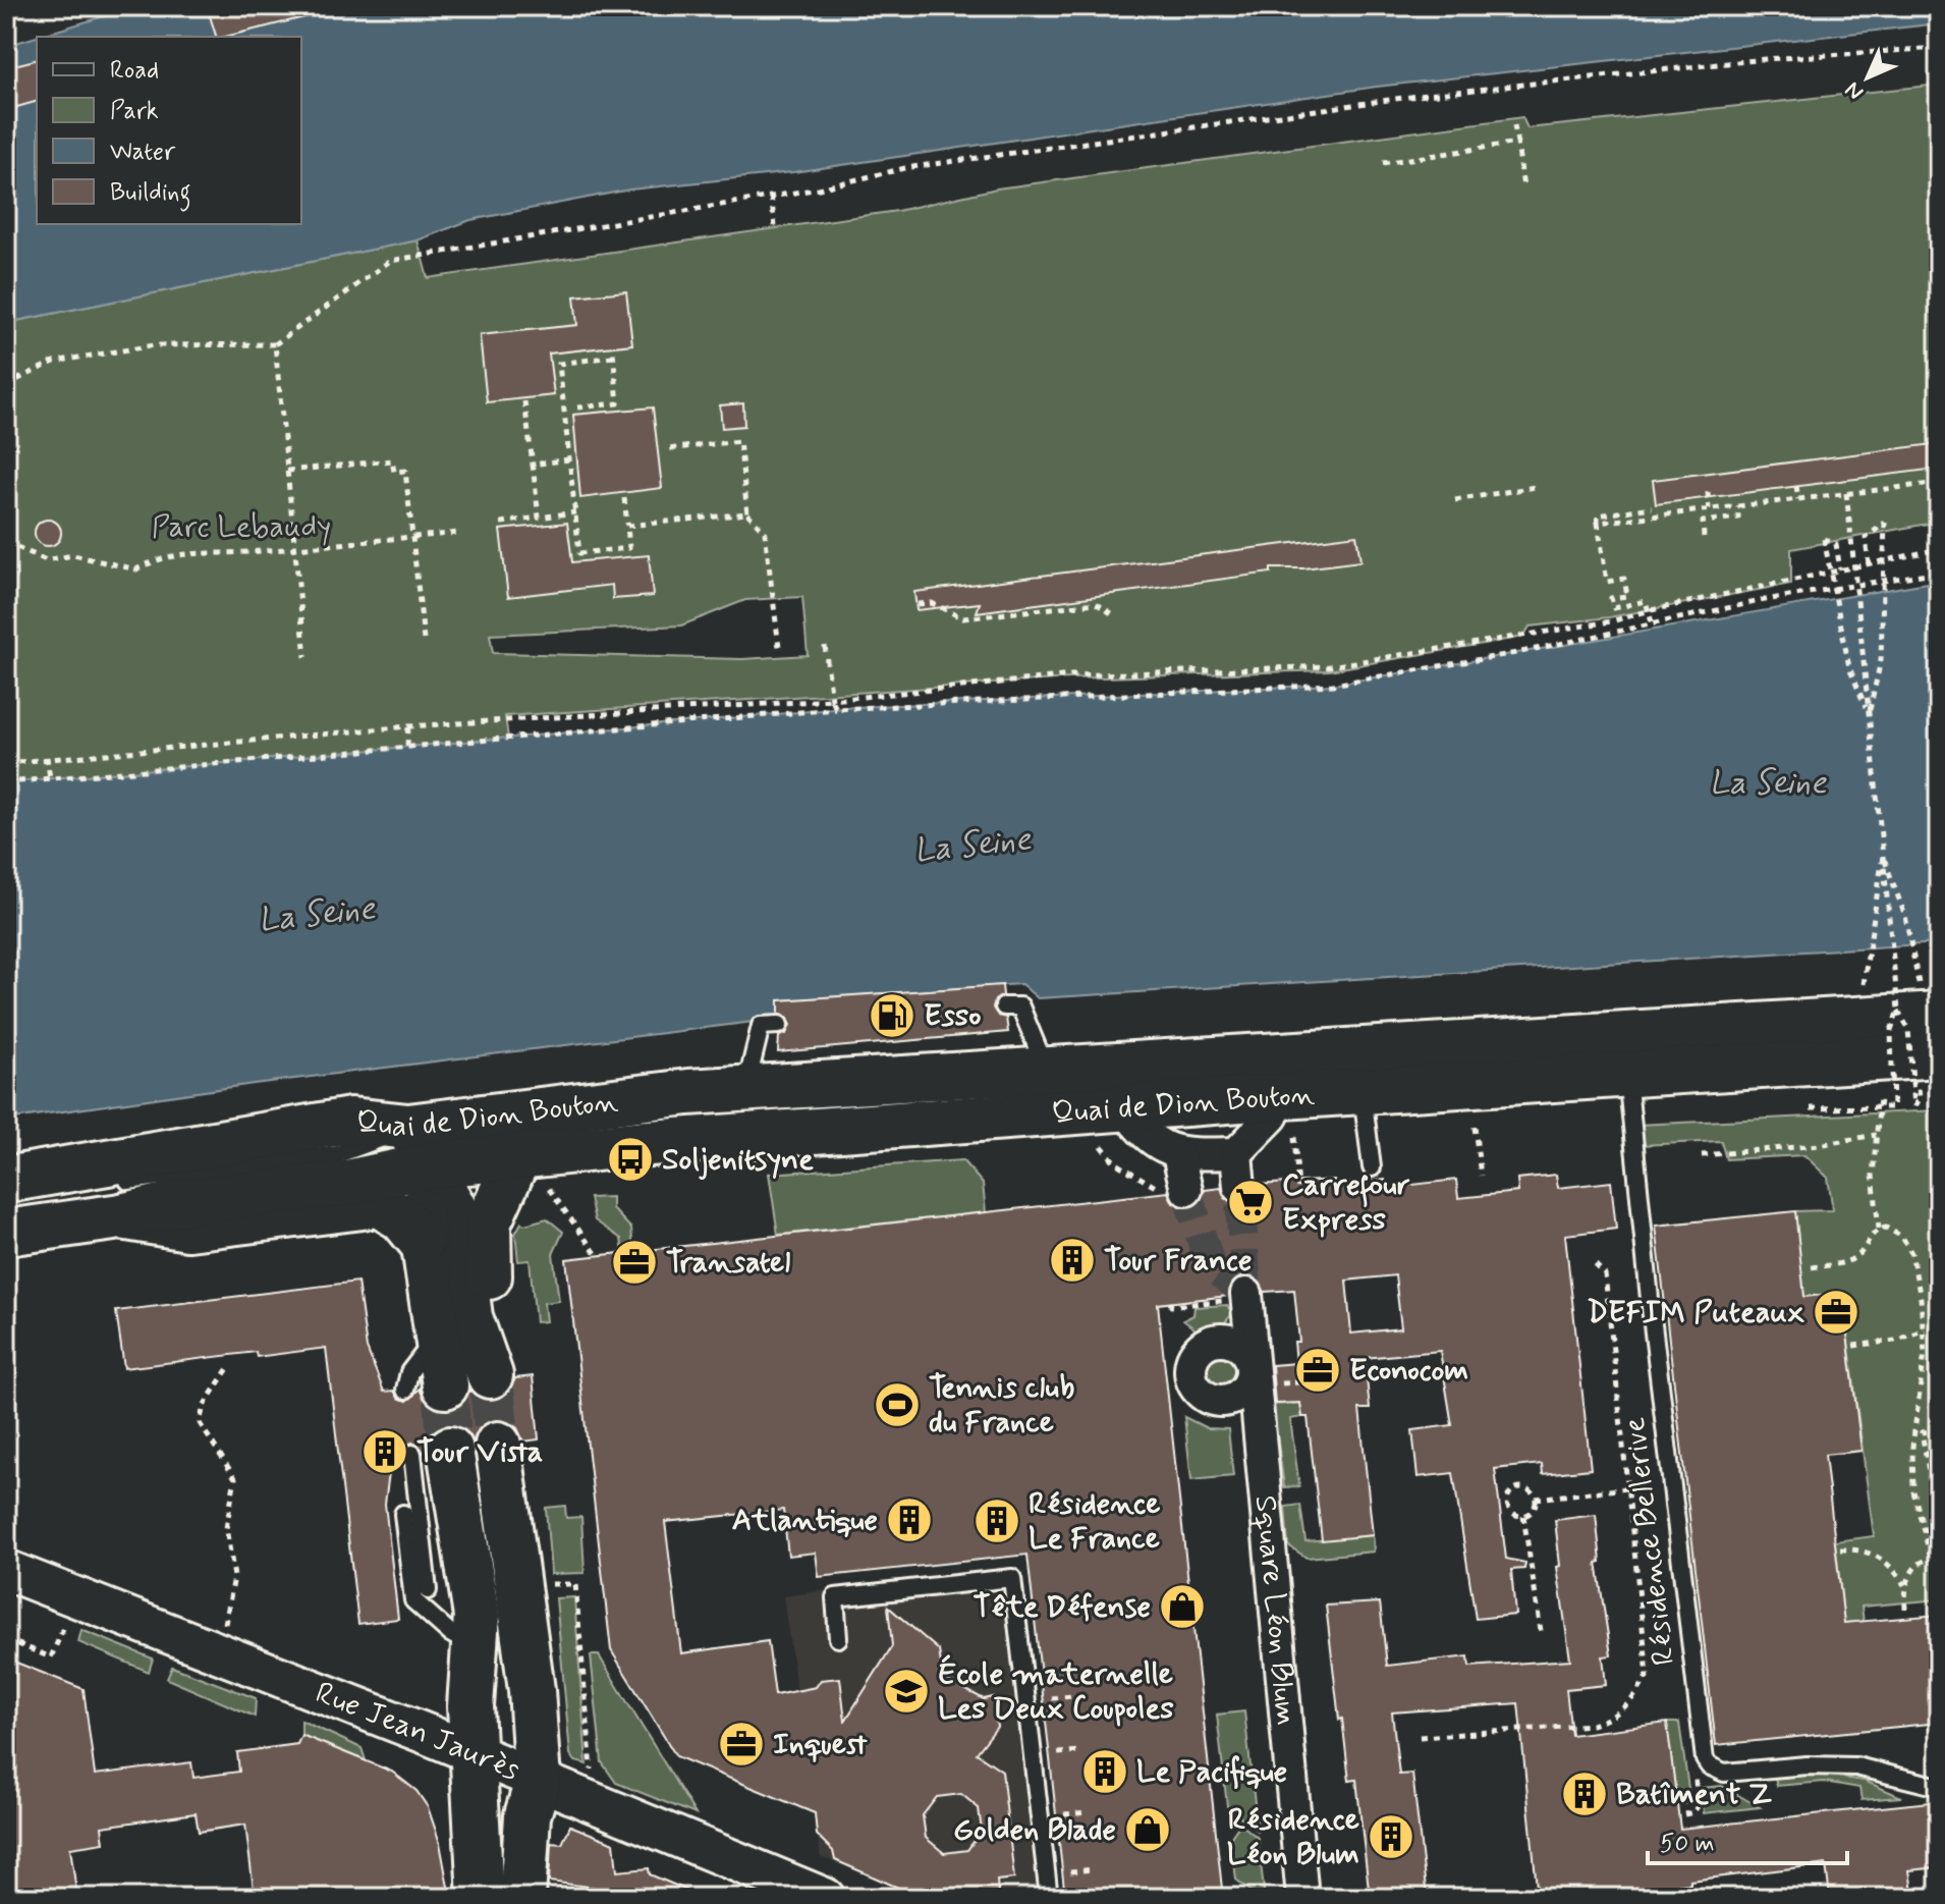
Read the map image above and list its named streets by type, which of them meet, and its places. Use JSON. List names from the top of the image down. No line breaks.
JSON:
{"streets":{"main road":["Quai de Dion Bouton"],"street":["Square Léon Blum","Rue Jean Jaurès"],"lane":["Résidence Bellerive"]},"crossings":[["Quai de Dion Bouton","Résidence Bellerive"]],"water":["La Seine"],"parks":["Parc Lebaudy"],"places":{"fuel station":["Esso"],"bus stop":["Soljenitsyne"],"supermarket":["Carrefour Express"],"building":["Tour France","Tour Vista","Atlantique","Résidence Le France","Le Pacifique","Batîment Z","Résidence Léon Blum"],"office":["Transatel","DEFIM Puteaux","Econocom","Inquest"],"sports":["Tennis club du France"],"shop":["Tête Défense","Golden Blade"],"school or university":["École maternelle Les Deux Coupoles"]},"legend":["Road","Park","Water","Building"],"scale_bar":"50 m","north":"bottom left"}
